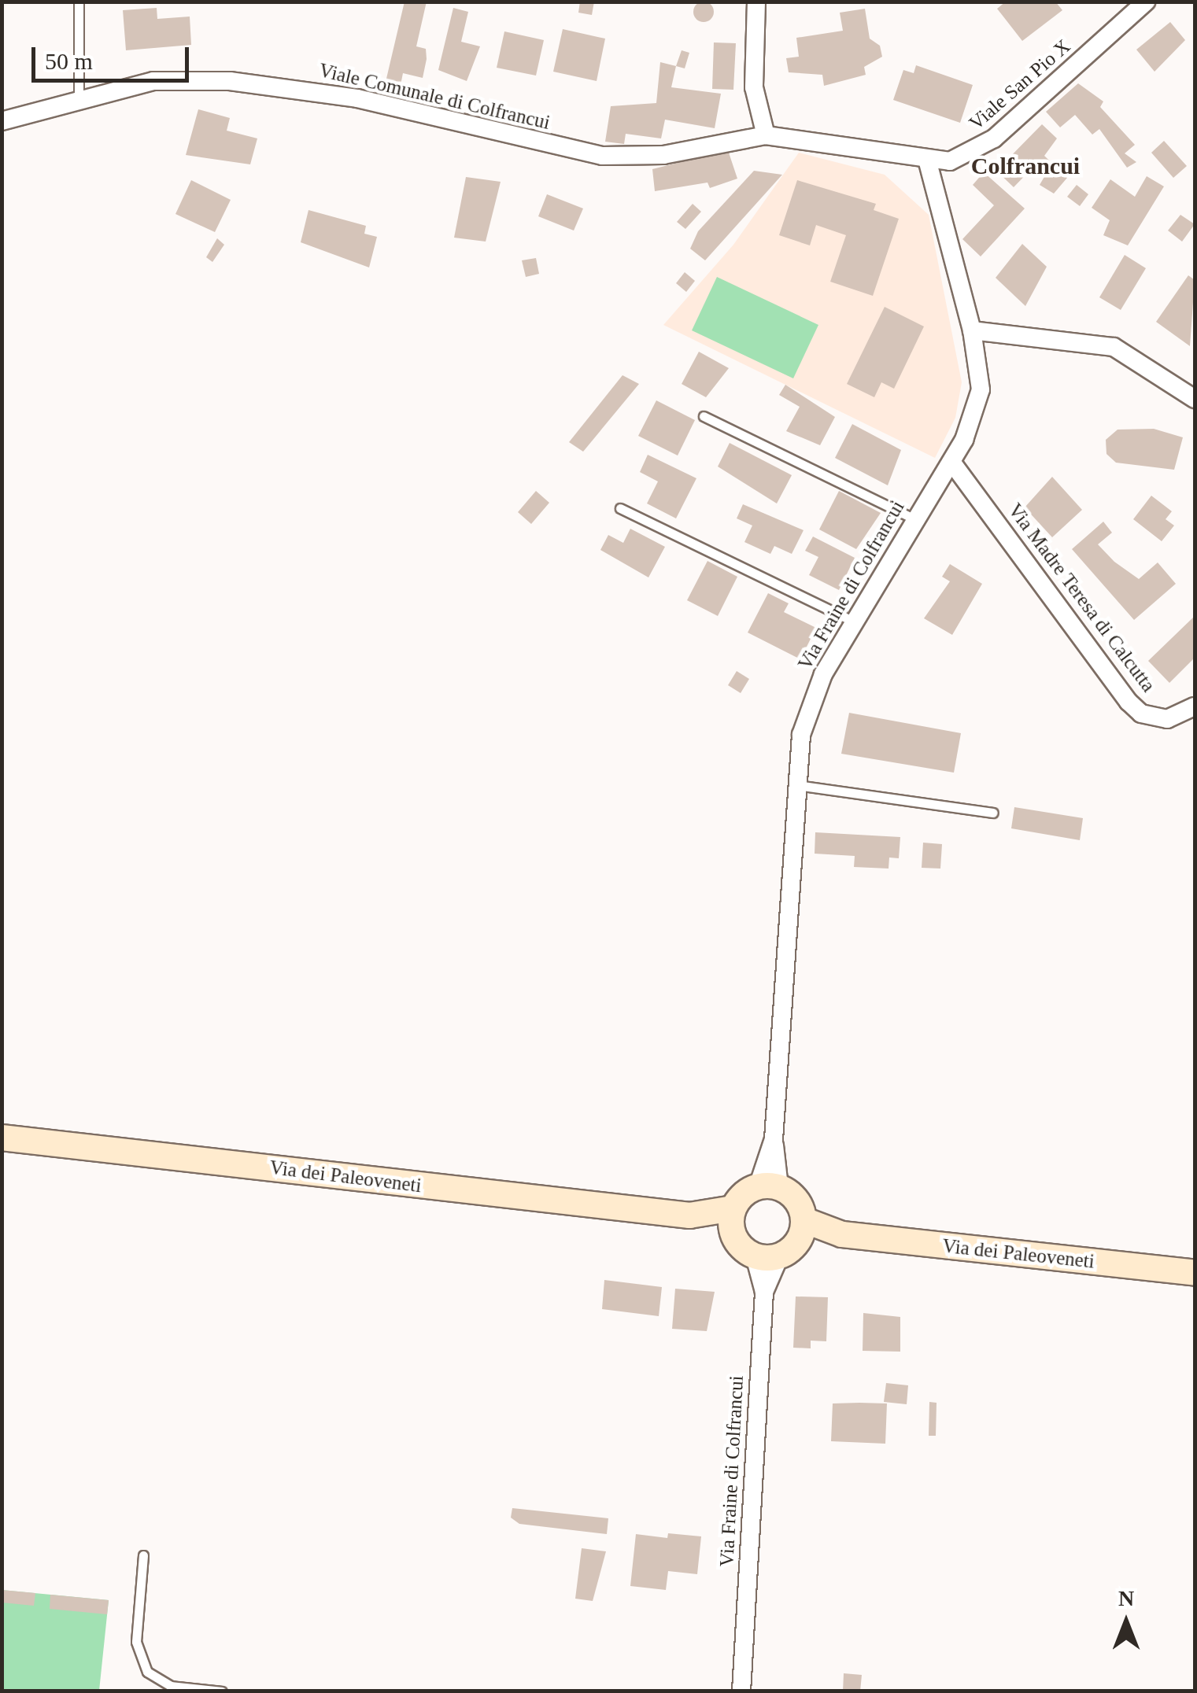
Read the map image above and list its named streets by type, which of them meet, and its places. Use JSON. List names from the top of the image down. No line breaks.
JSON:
{"streets":{"main road":["Via dei Paleoveneti"],"street":["Viale San Pio X","Viale Comunale di Colfrancui","Via Fraine di Colfrancui","Via Madre Teresa di Calcutta"]},"crossings":[["Viale San Pio X","Viale Comunale di Colfrancui"],["Viale San Pio X","Via Fraine di Colfrancui"],["Via Fraine di Colfrancui","Via Madre Teresa di Calcutta"],["Via Fraine di Colfrancui","Via dei Paleoveneti"]],"districts":["Colfrancui"],"scale_bar":"50 m","north":"top"}
